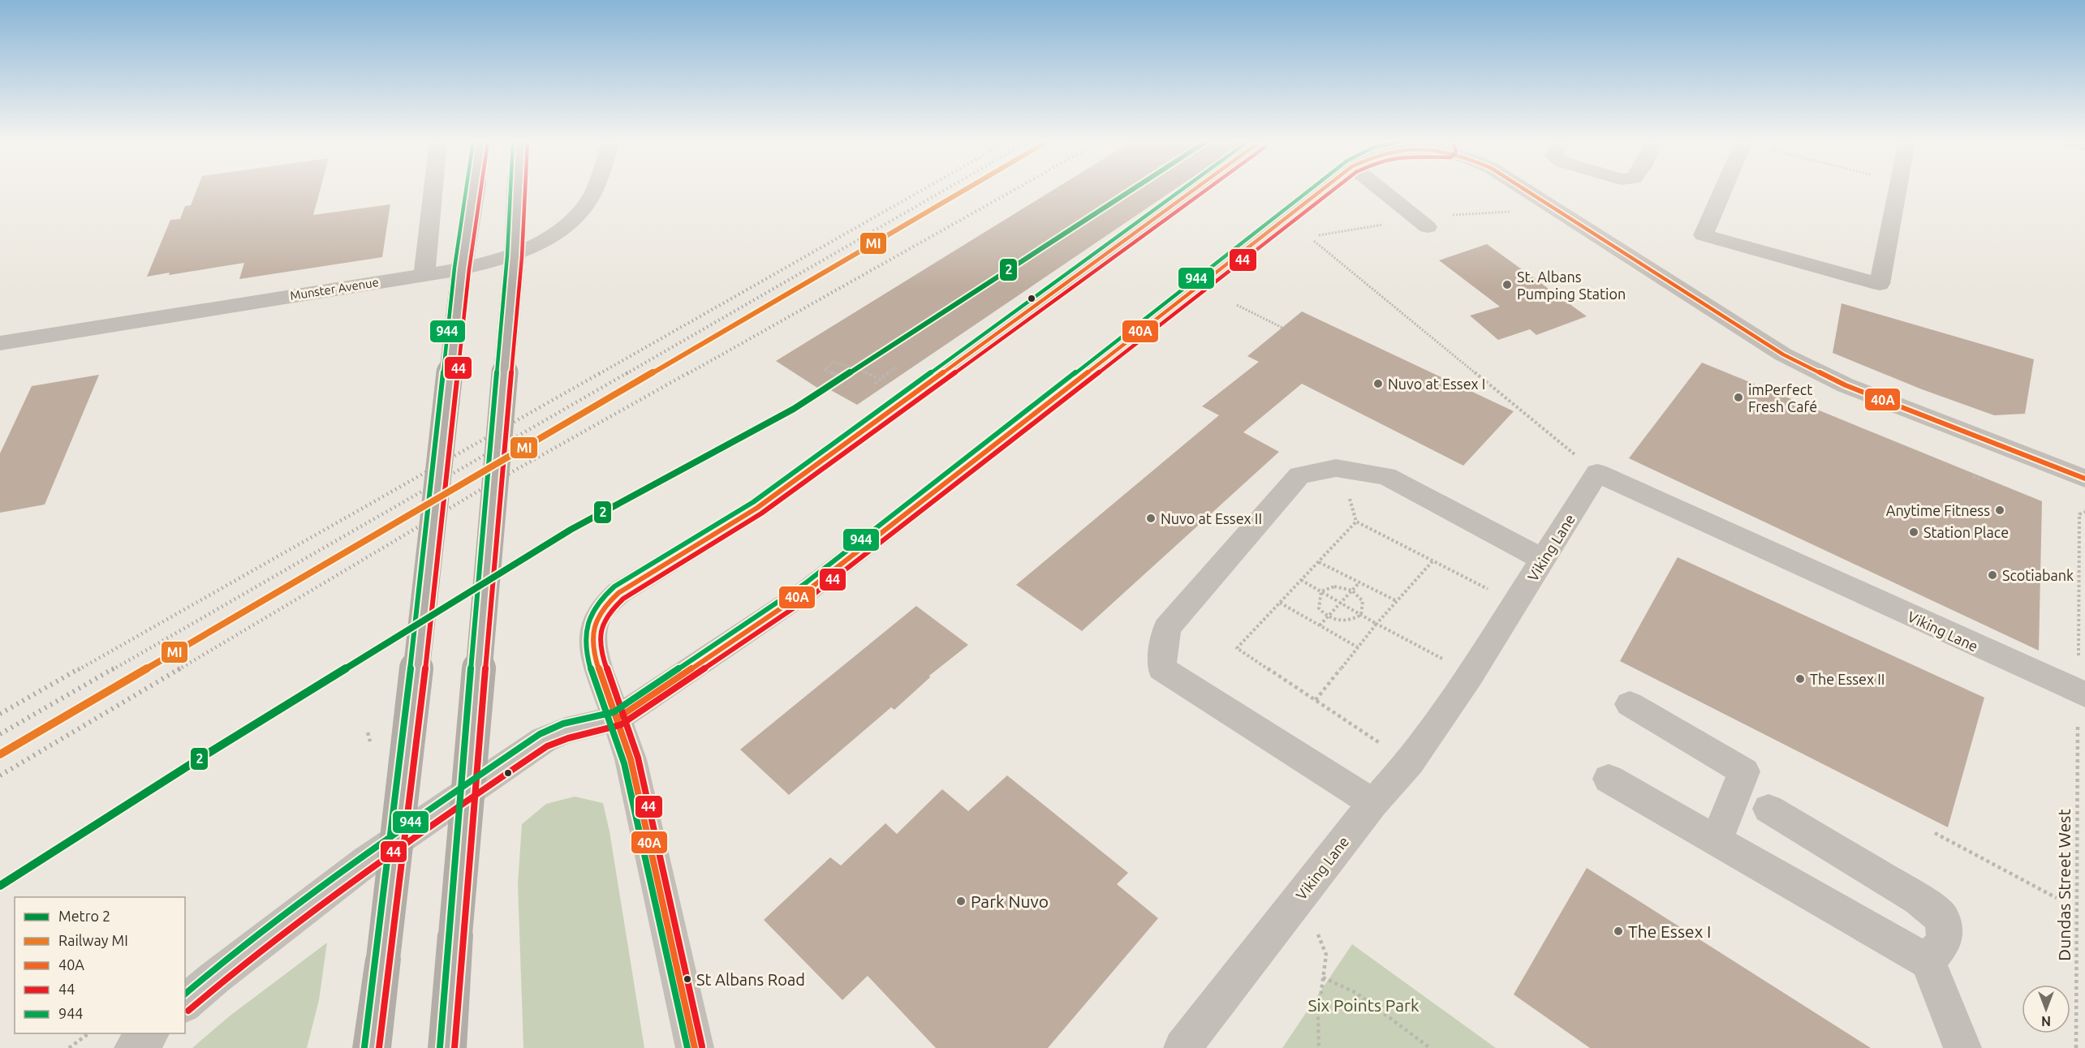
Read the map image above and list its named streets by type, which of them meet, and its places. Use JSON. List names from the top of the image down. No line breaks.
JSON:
{"streets":{"street":["Munster Avenue","Viking Lane"],"path":["Dundas Street West"]},"crossings":[["Viking Lane","Dundas Street West"]],"parks":["Six Points Park"],"places":["St. Albans Pumping Station","Nuvo at Essex I","imPerfect Fresh Café","Anytime Fitness","Nuvo at Essex II","Station Place","Scotiabank","The Essex II","Park Nuvo","The Essex I","St Albans Road"],"lines":["metro line 2","rail line MI","transit line 40A","transit line 44","transit line 944"],"legend":["Metro 2","Railway MI","40A","44","944"],"north":"bottom"}
